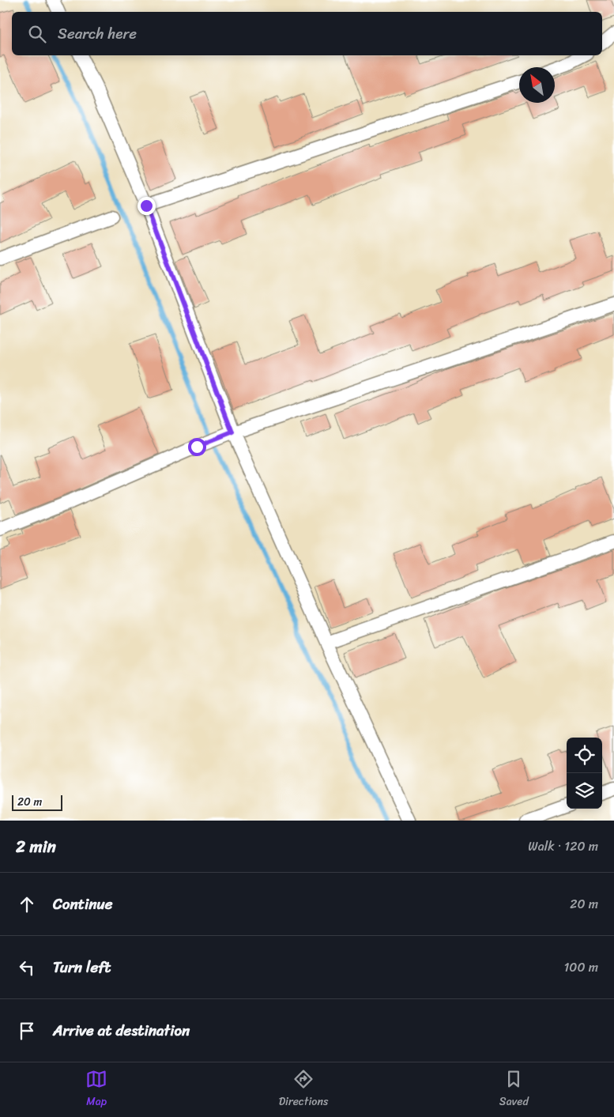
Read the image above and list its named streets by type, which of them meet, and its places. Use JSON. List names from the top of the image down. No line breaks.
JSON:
{"scale_bar":"20 m","north":"top left","page":{"search":"Search here","scale":"20 m","heading":["2 min","Walk · 120 m"],"list":[["Continue","20 m"],["Turn left","100 m"],"Arrive at destination"],"nav":["Map","Directions","Saved"]}}
